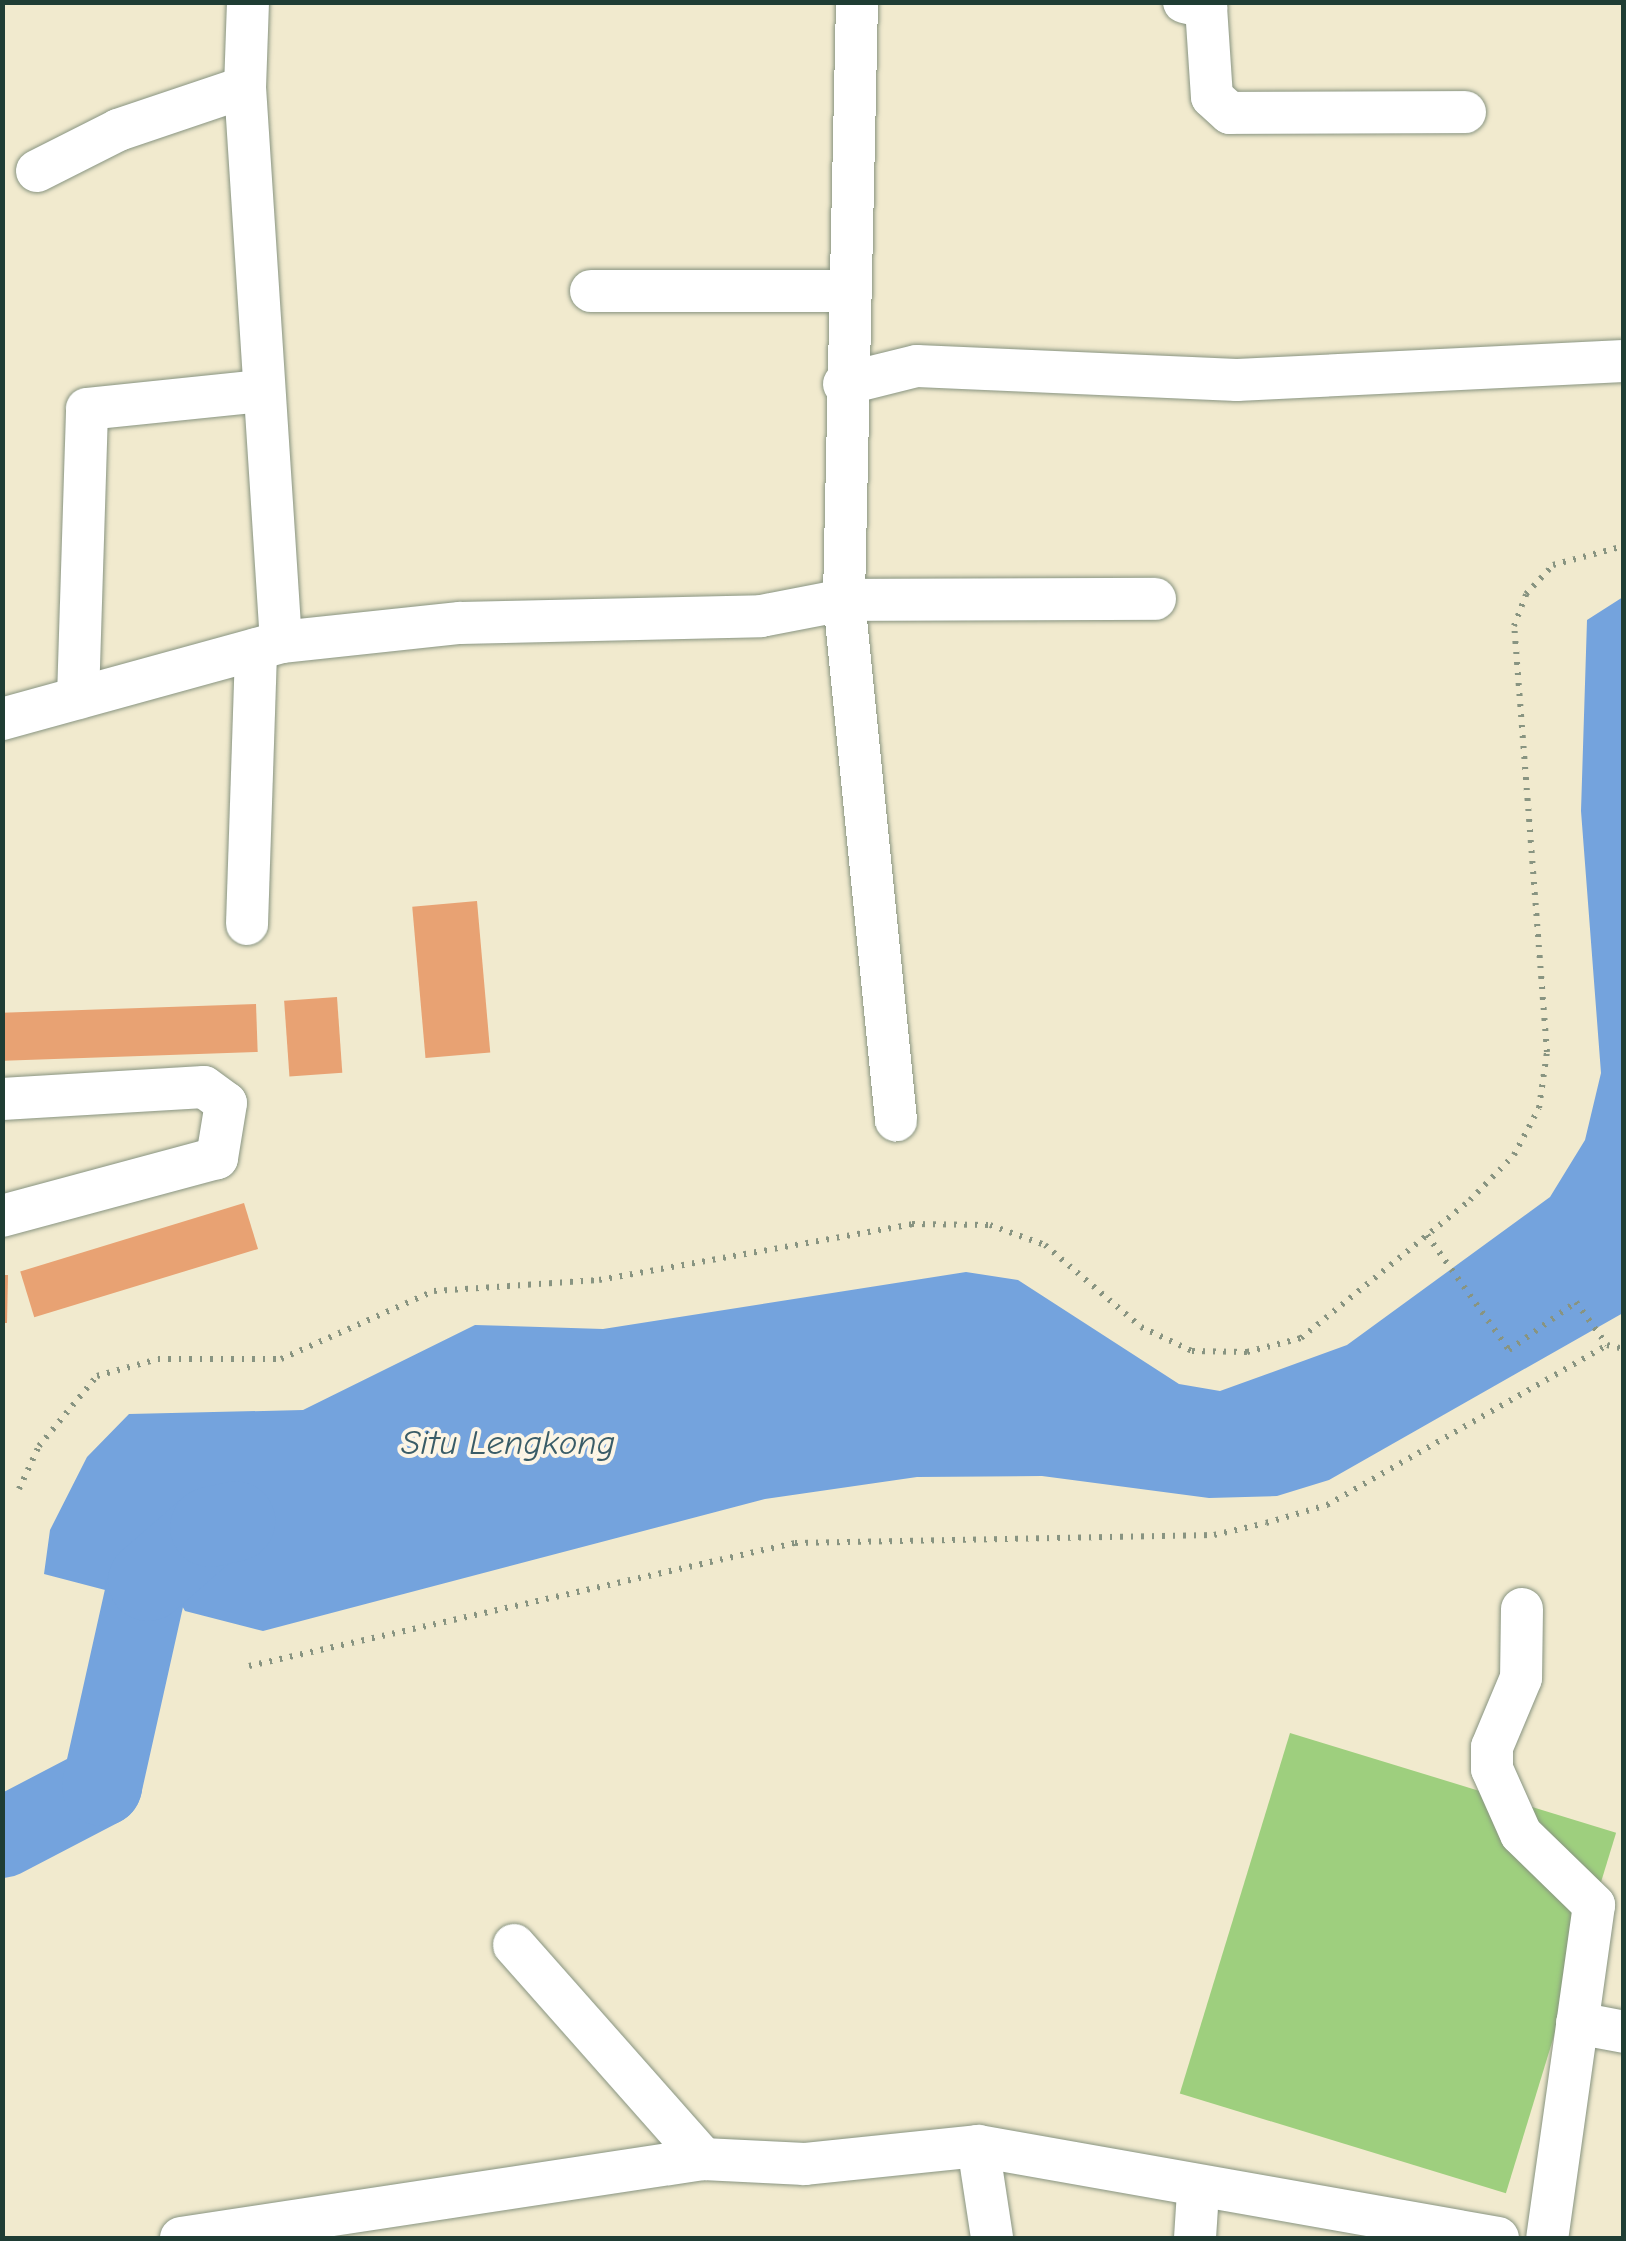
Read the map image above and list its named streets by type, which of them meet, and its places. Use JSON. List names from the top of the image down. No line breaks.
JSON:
{"water":["Situ Lengkong"]}
